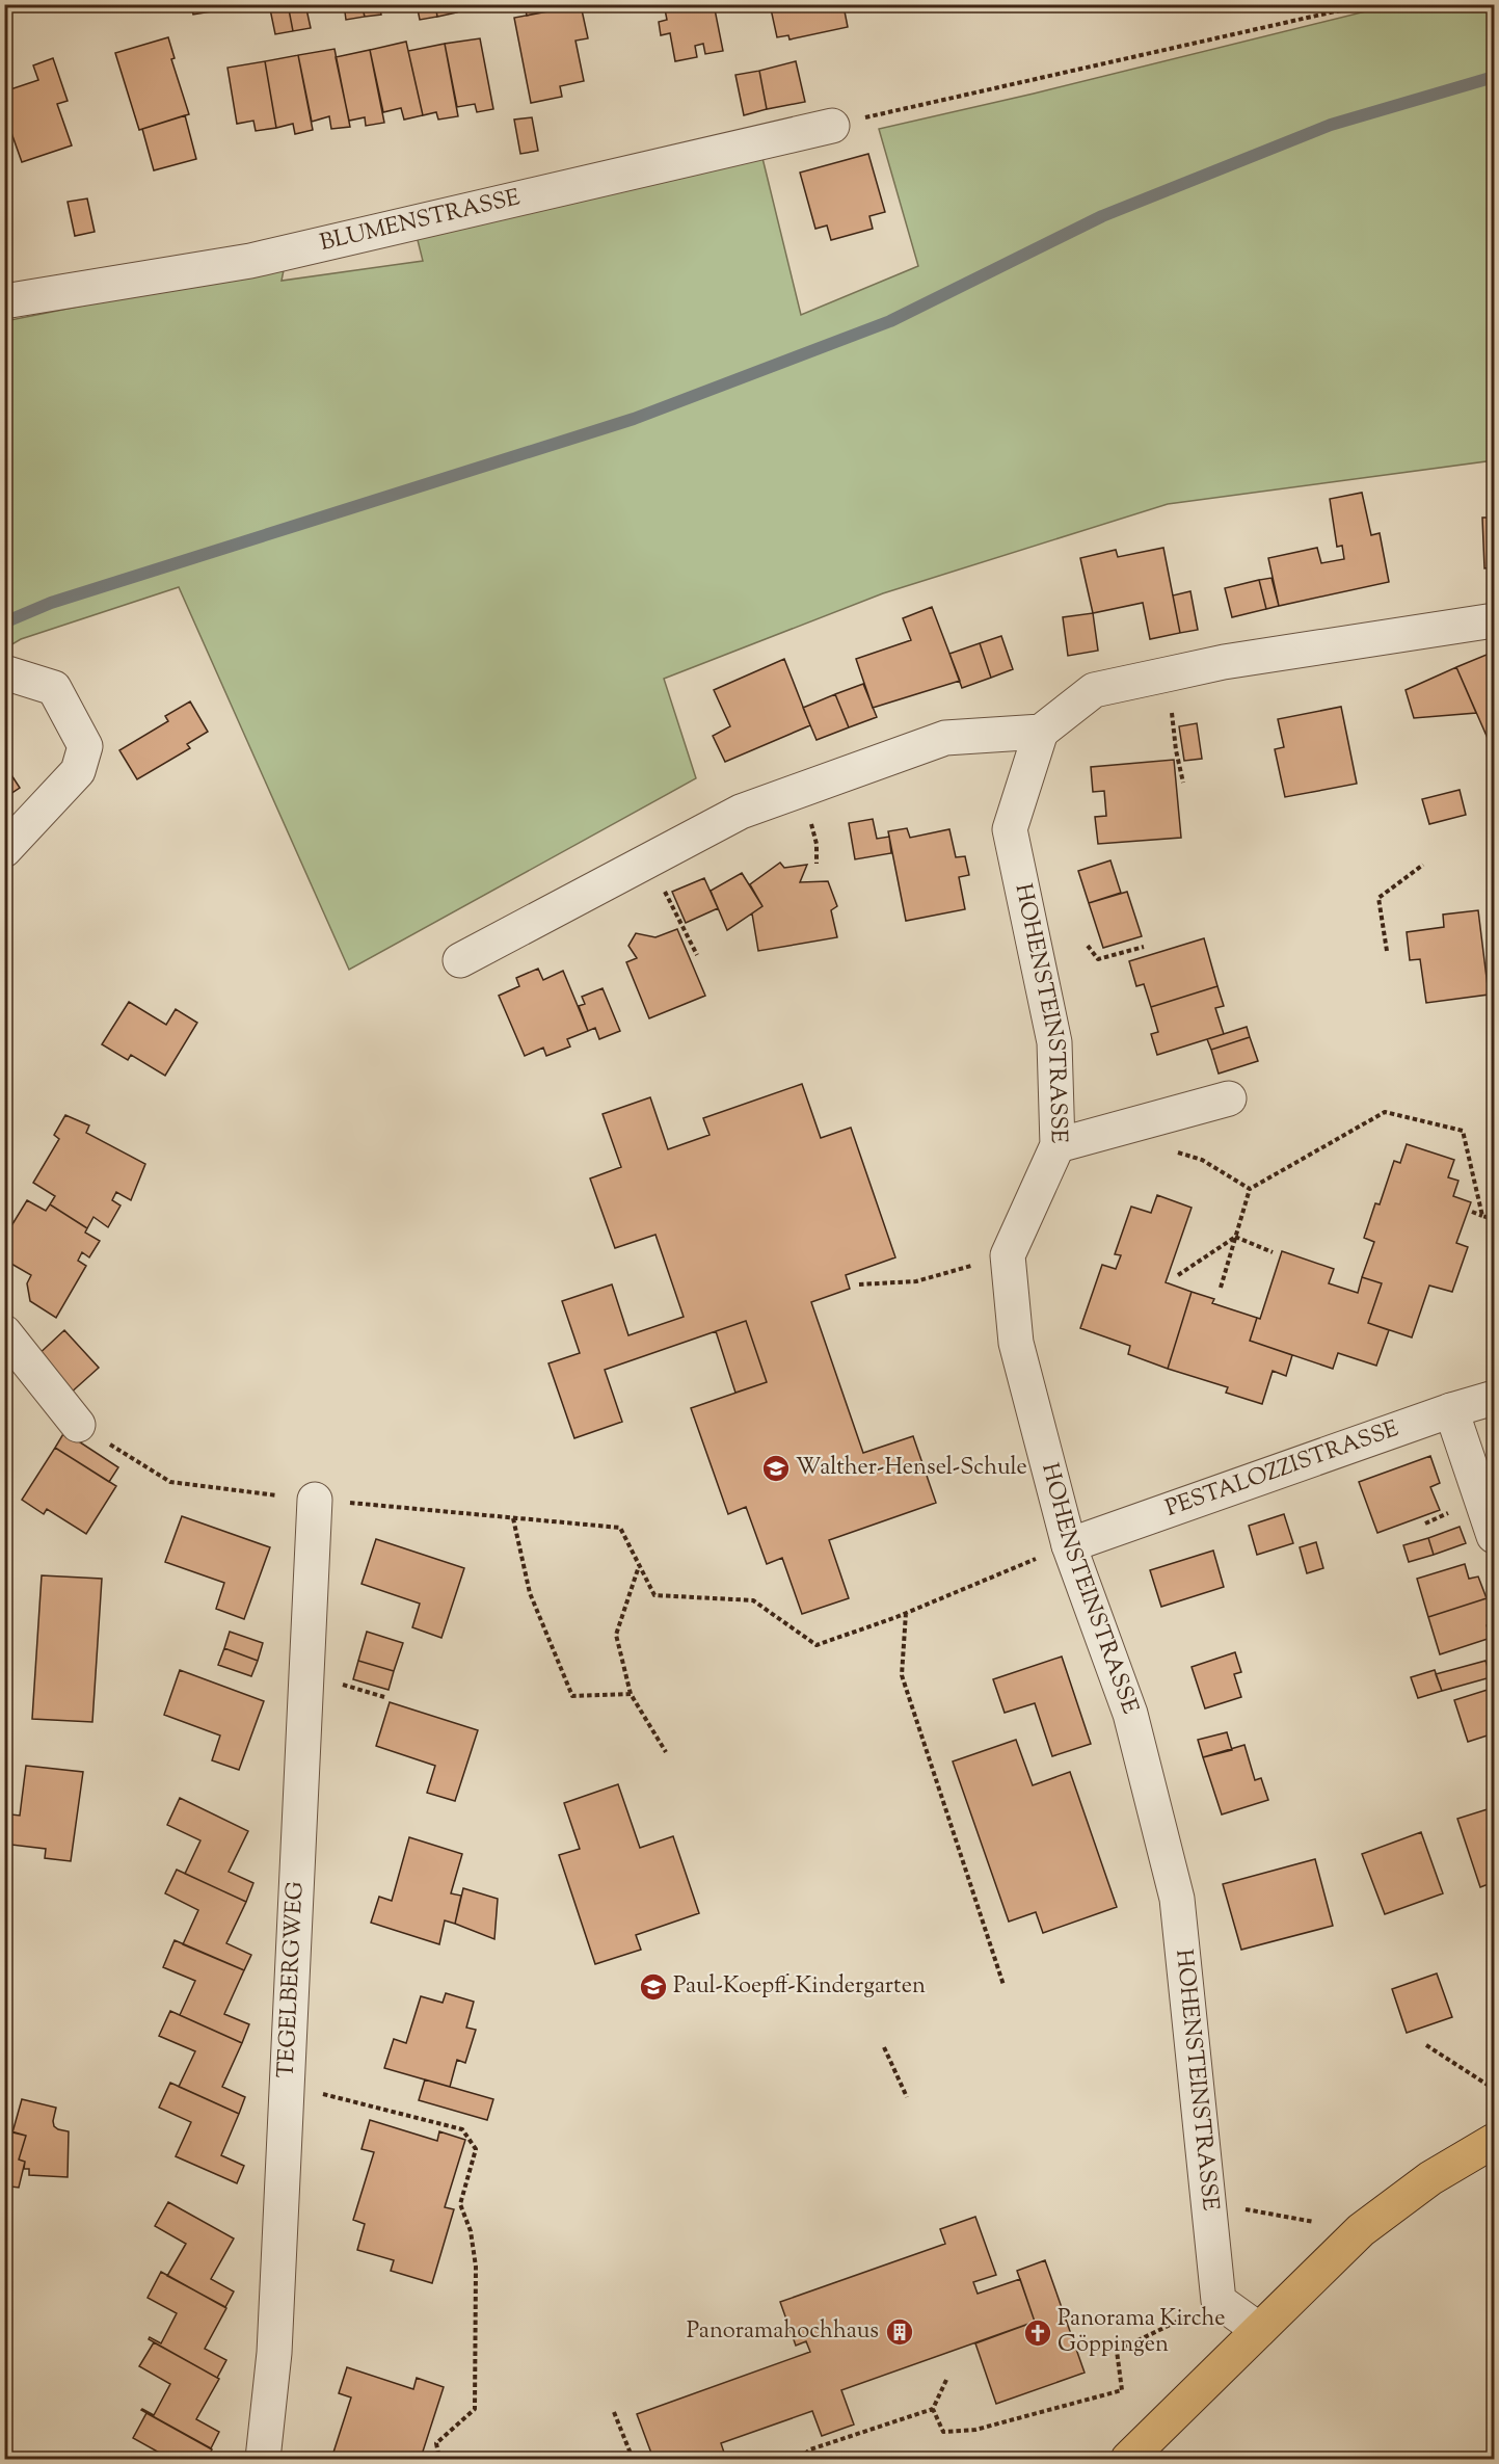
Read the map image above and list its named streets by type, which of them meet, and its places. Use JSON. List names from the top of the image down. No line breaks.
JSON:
{"streets":{"street":["BLUMENSTRASSE","HOHENSTEINSTRASSE","PESTALOZZISTRASSE","TEGELBERGWEG"]},"crossings":[["HOHENSTEINSTRASSE","PESTALOZZISTRASSE"]],"places":{"school or university":["Walther-Hensel-Schule","Paul-Koepff-Kindergarten"],"building":["Panoramahochhaus"],"church":["Panorama Kirche Göppingen"]}}
